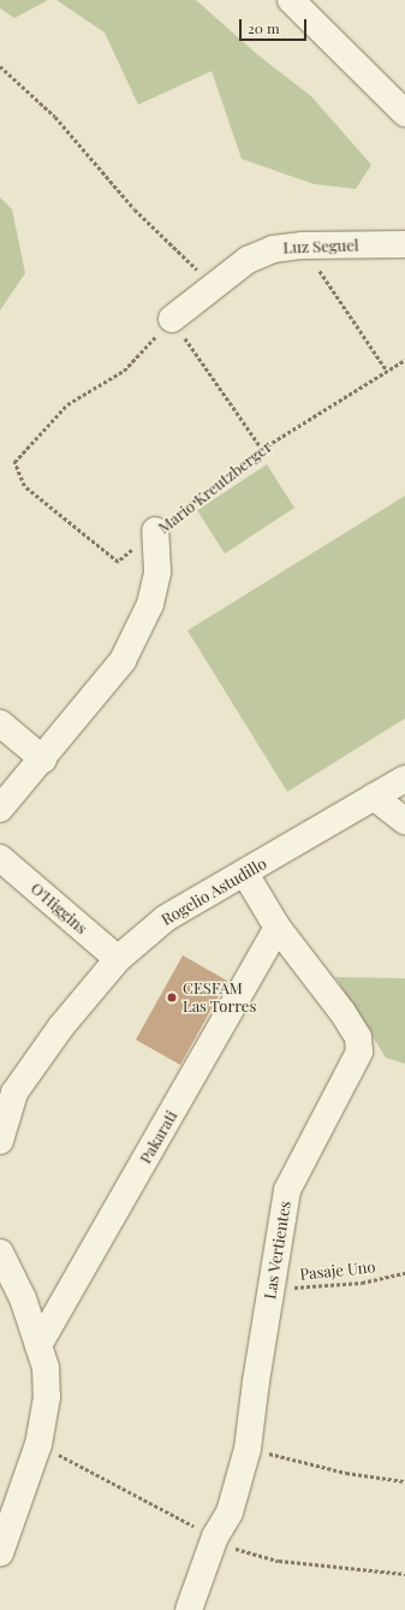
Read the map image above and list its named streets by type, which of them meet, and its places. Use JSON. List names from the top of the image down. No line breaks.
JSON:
{"streets":{"street":["Luz Seguel","Mario Kreutzberger","Rogelio Astudillo","O'Higgins","Pakarati","Las Vertientes"],"path":["Pasaje Uno"]},"crossings":[["Rogelio Astudillo","O'Higgins"],["Rogelio Astudillo","Las Vertientes"],["Pakarati","Las Vertientes"],["Las Vertientes","Pasaje Uno"]],"places":["CESFAM Las Torres"],"scale_bar":"20 m"}
